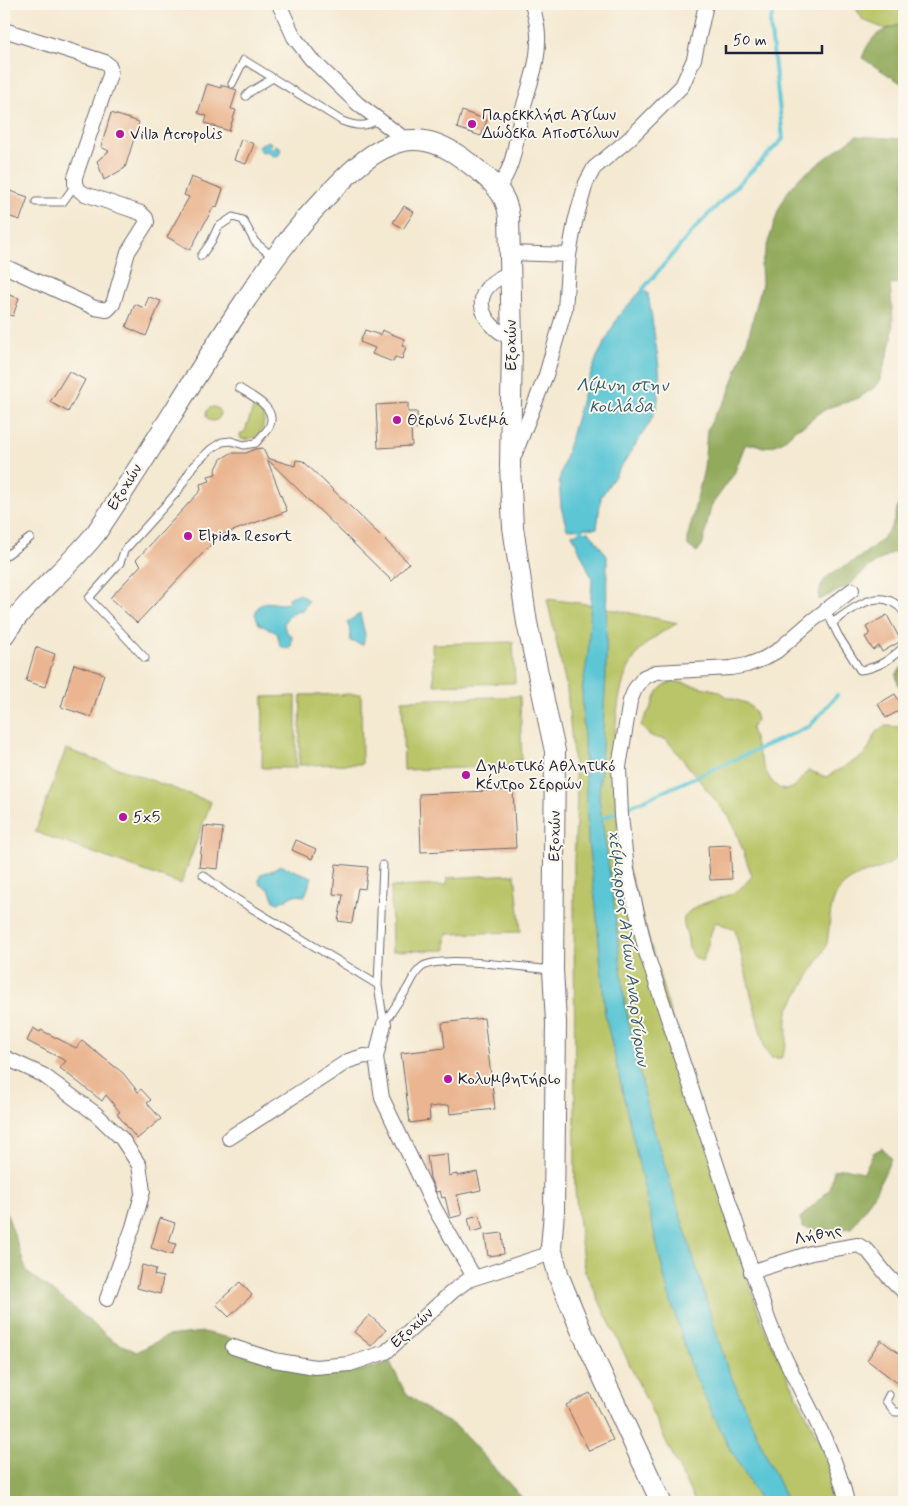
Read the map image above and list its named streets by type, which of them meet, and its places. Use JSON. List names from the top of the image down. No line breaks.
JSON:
{"streets":{"main road":["Εξοχών"],"street":["Λήθης"]},"water":["Λίμνη στην κοιλάδα","χείμαρρος Αγίων Αναργύρων"],"places":["Παρεκκλήσι Αγίων Δώδεκα Αποστόλων","Villa Acropolis","Θερινό Σινεμά","Elpida Resort","Δημοτικό Αθλητικό Κέντρο Σερρών","5x5","Κολυμβητήριο"],"scale_bar":"50 m"}
